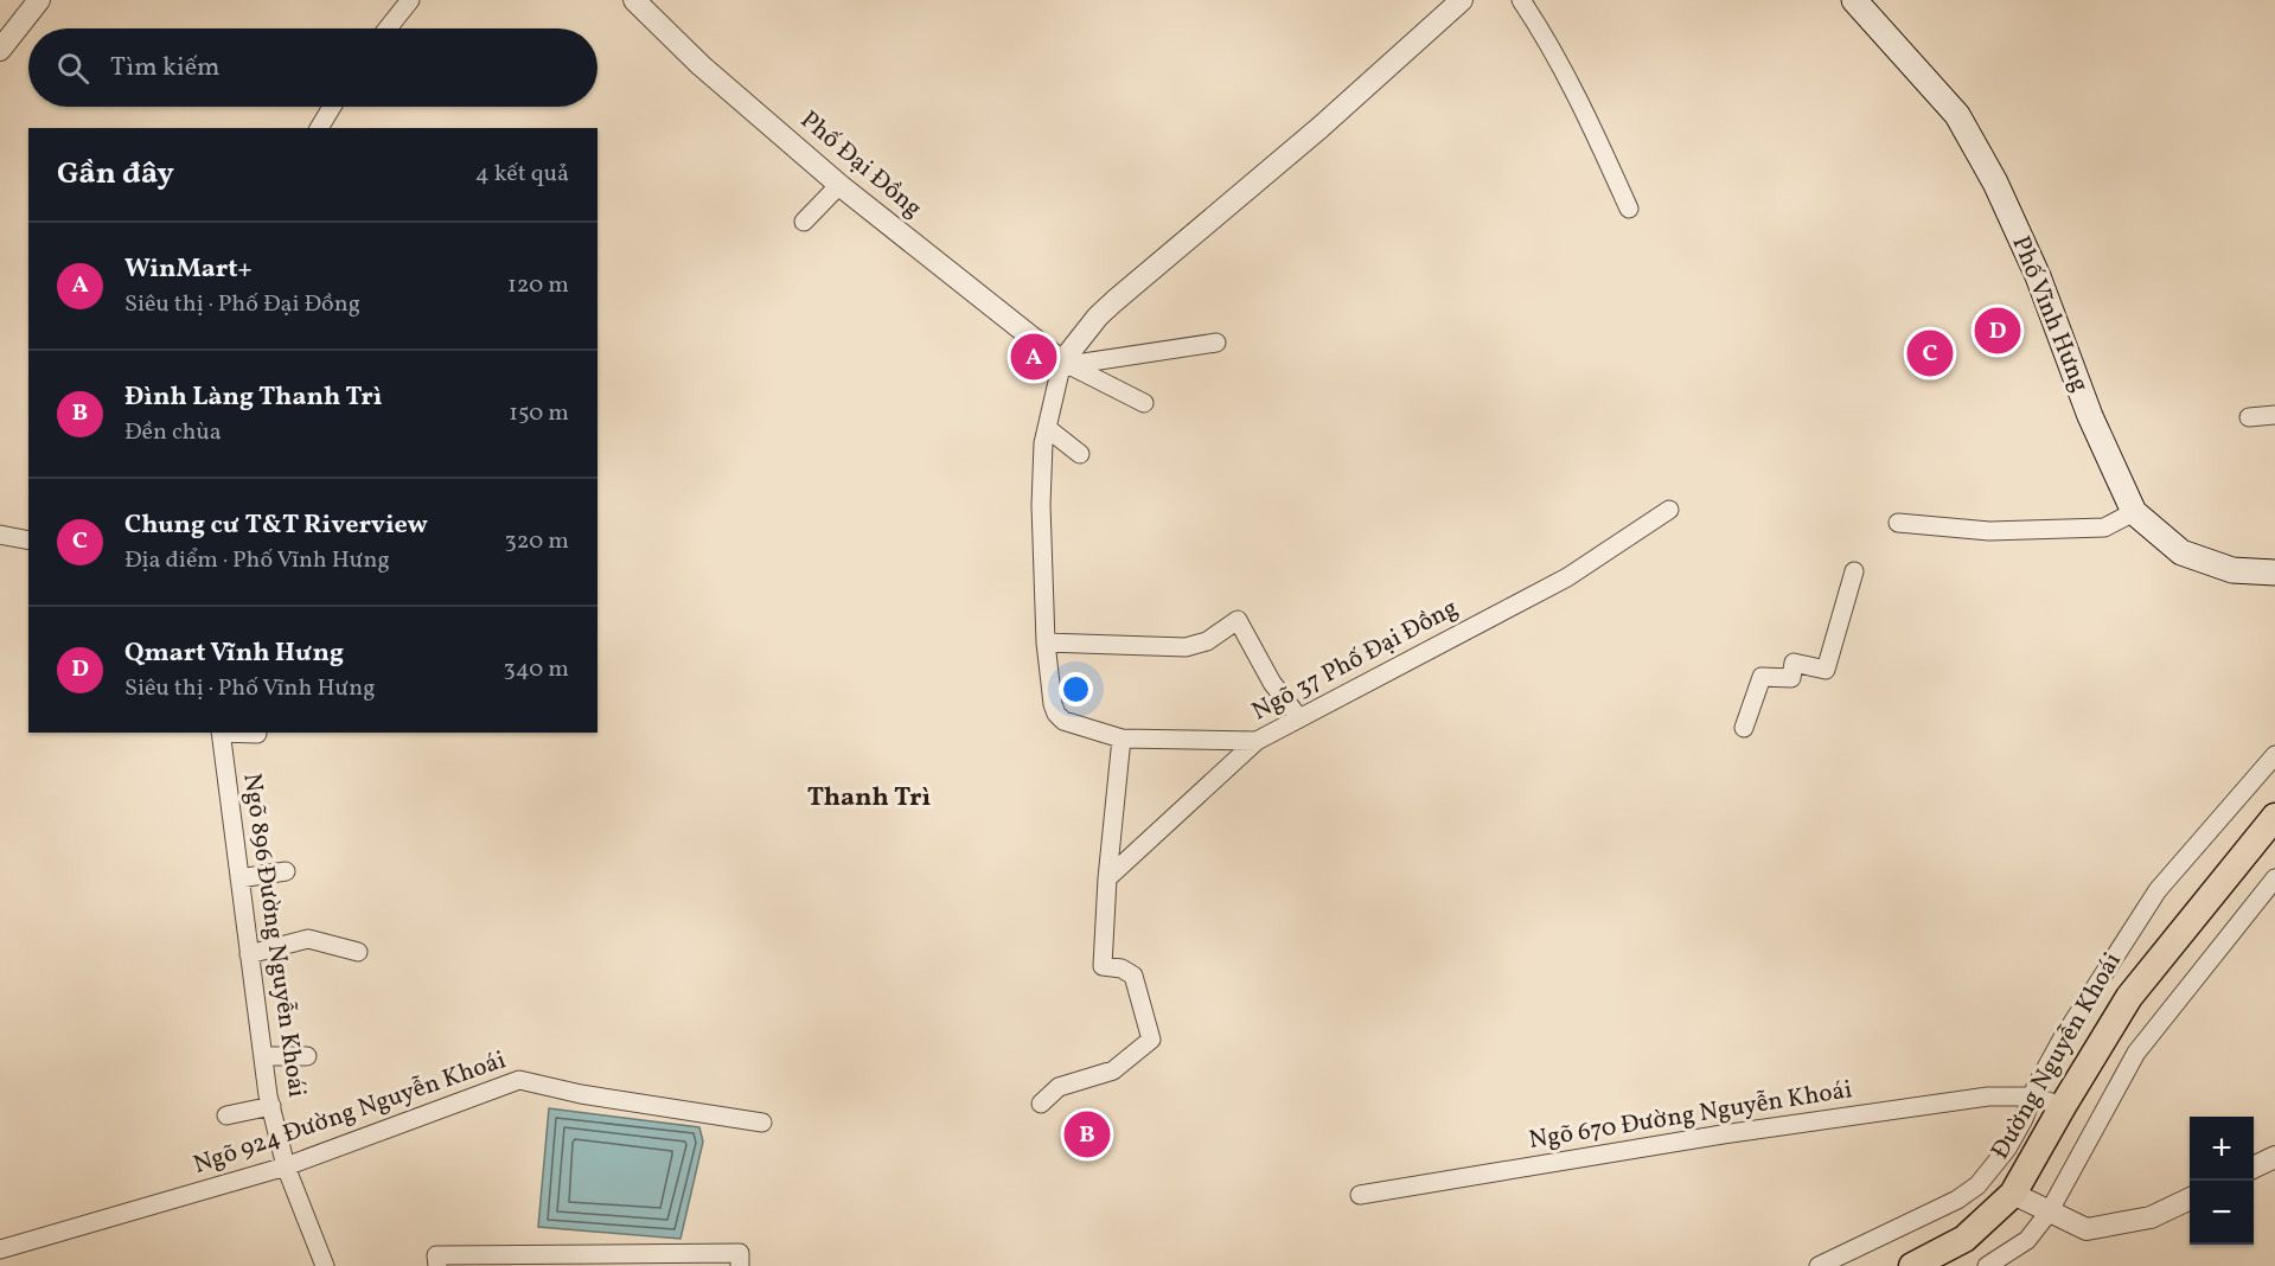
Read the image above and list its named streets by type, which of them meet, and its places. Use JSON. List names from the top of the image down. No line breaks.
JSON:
{"streets":{"main road":["Phố Vĩnh Hưng","Đường Nguyễn Khoái"],"street":["Phố Đại Đồng","Ngõ 37 Phố Đại Đồng","Ngõ 896 Đường Nguyễn Khoái","Ngõ 924 Đường Nguyễn Khoái","Ngõ 670 Đường Nguyễn Khoái"]},"crossings":[["Phố Đại Đồng","Ngõ 37 Phố Đại Đồng"],["Ngõ 896 Đường Nguyễn Khoái","Ngõ 924 Đường Nguyễn Khoái"],["Đường Nguyễn Khoái","Ngõ 670 Đường Nguyễn Khoái"]],"districts":["Thanh Trì"],"page":{"search":"Tìm kiếm","heading":["Gần đây","4 kết quả"],"list":[{"mark":"A","name":"WinMart+","note":"Siêu thị · Phố Đại Đồng","value":"120 m"},{"mark":"B","name":"Đình Làng Thanh Trì","note":"Đền chùa","value":"150 m"},{"mark":"C","name":"Chung cư T&T Riverview","note":"Địa điểm · Phố Vĩnh Hưng","value":"320 m"},{"mark":"D","name":"Qmart Vĩnh Hưng","note":"Siêu thị · Phố Vĩnh Hưng","value":"340 m"}],"pins":["D","C","A","B"],"map_buttons":["+","−"]}}
